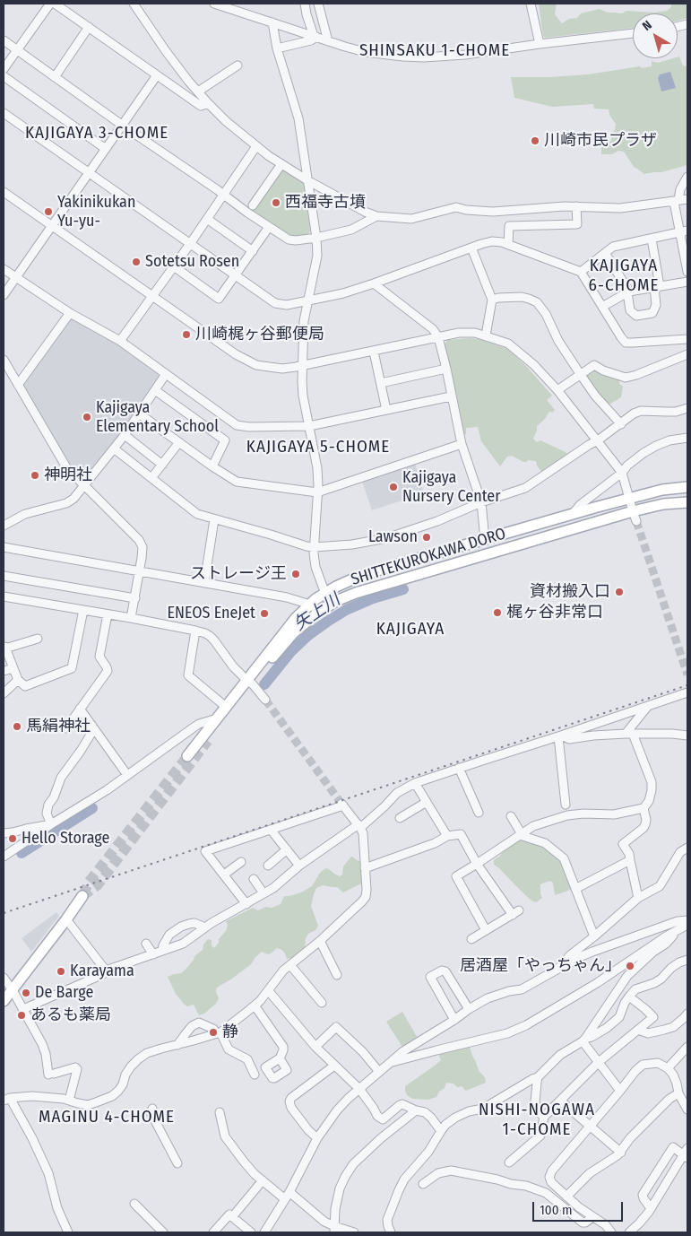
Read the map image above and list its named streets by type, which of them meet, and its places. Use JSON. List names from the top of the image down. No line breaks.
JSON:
{"streets":{"main road":["SHITTEKUROKAWA DORO"]},"districts":["SHINSAKU 1-CHOME","KAJIGAYA 3-CHOME","KAJIGAYA 6-CHOME","KAJIGAYA 5-CHOME","KAJIGAYA","NISHI-NOGAWA 1-CHOME","MAGINU 4-CHOME"],"water":["矢上川"],"places":["川崎市民プラザ","西福寺古墳","Yakinikukan Yu-yu-","Sotetsu Rosen","川崎梶ヶ谷郵便局","Kajigaya Elementary School","神明社","Kajigaya Nursery Center","Lawson","ストレージ王","資材搬入口","梶ヶ谷非常口","ENEOS EneJet","馬絹神社","Hello Storage","居酒屋「やっちゃん」","Karayama","De Barge","あるも薬局","静"],"scale_bar":"100 m","north":"top left"}
